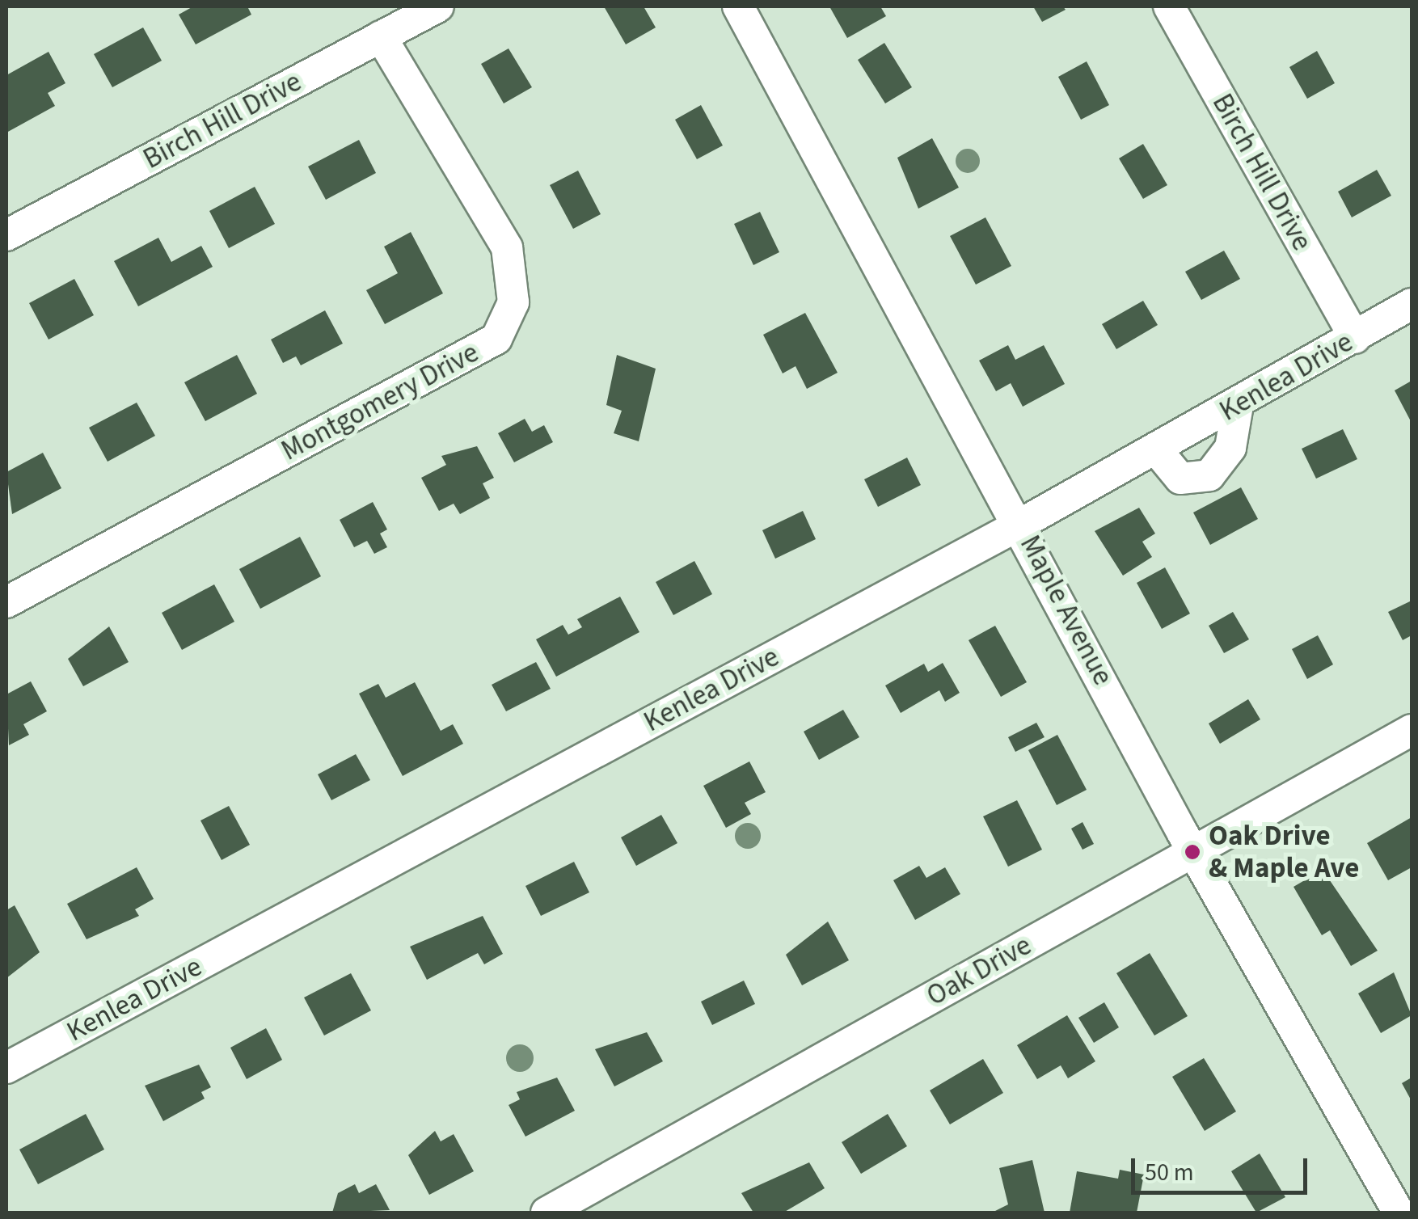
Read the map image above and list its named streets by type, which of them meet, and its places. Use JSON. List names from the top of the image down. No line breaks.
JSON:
{"streets":{"street":["Birch Hill Drive","Kenlea Drive","Montgomery Drive","Maple Avenue","Oak Drive"]},"crossings":[["Birch Hill Drive","Kenlea Drive"],["Birch Hill Drive","Montgomery Drive"],["Kenlea Drive","Maple Avenue"],["Maple Avenue","Oak Drive"]],"places":["Oak Drive & Maple Ave"],"scale_bar":"50 m"}
